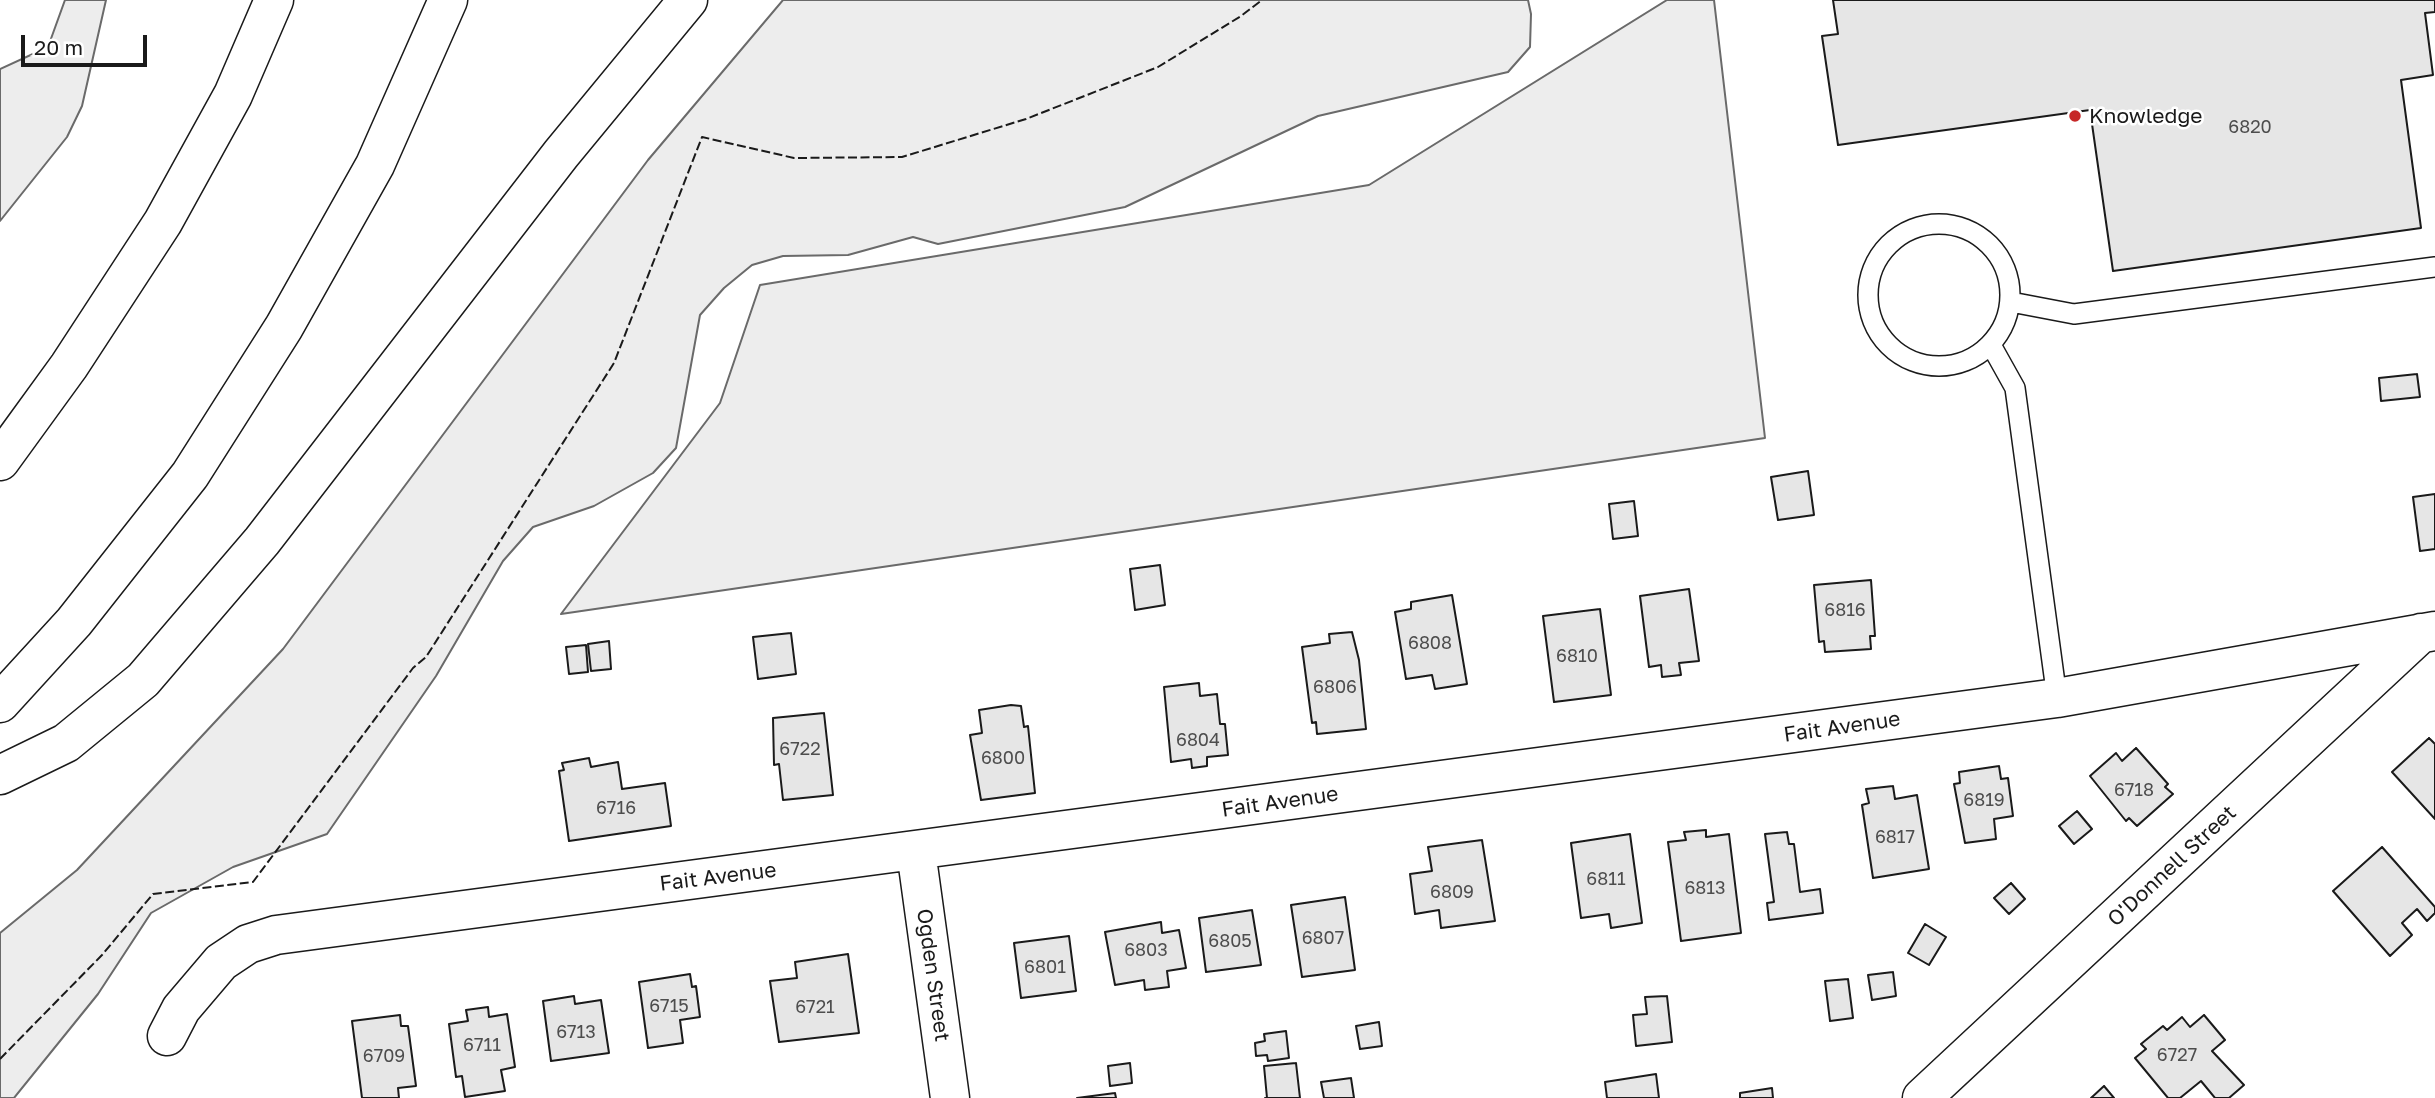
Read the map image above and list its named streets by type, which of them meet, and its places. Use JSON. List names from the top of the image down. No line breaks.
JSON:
{"streets":{"main road":["Fait Avenue","O'Donnell Street","Ogden Street"]},"crossings":[["Fait Avenue","O'Donnell Street"],["Fait Avenue","Ogden Street"]],"places":["Knowledge"],"house_numbers":["6820","6816","6808","6810","6806","6804","6722","6800","6718","6819","6716","6817","6811","6813","6809","6807","6805","6803","6801","6715","6721","6713","6711","6727","6709"],"scale_bar":"20 m"}
